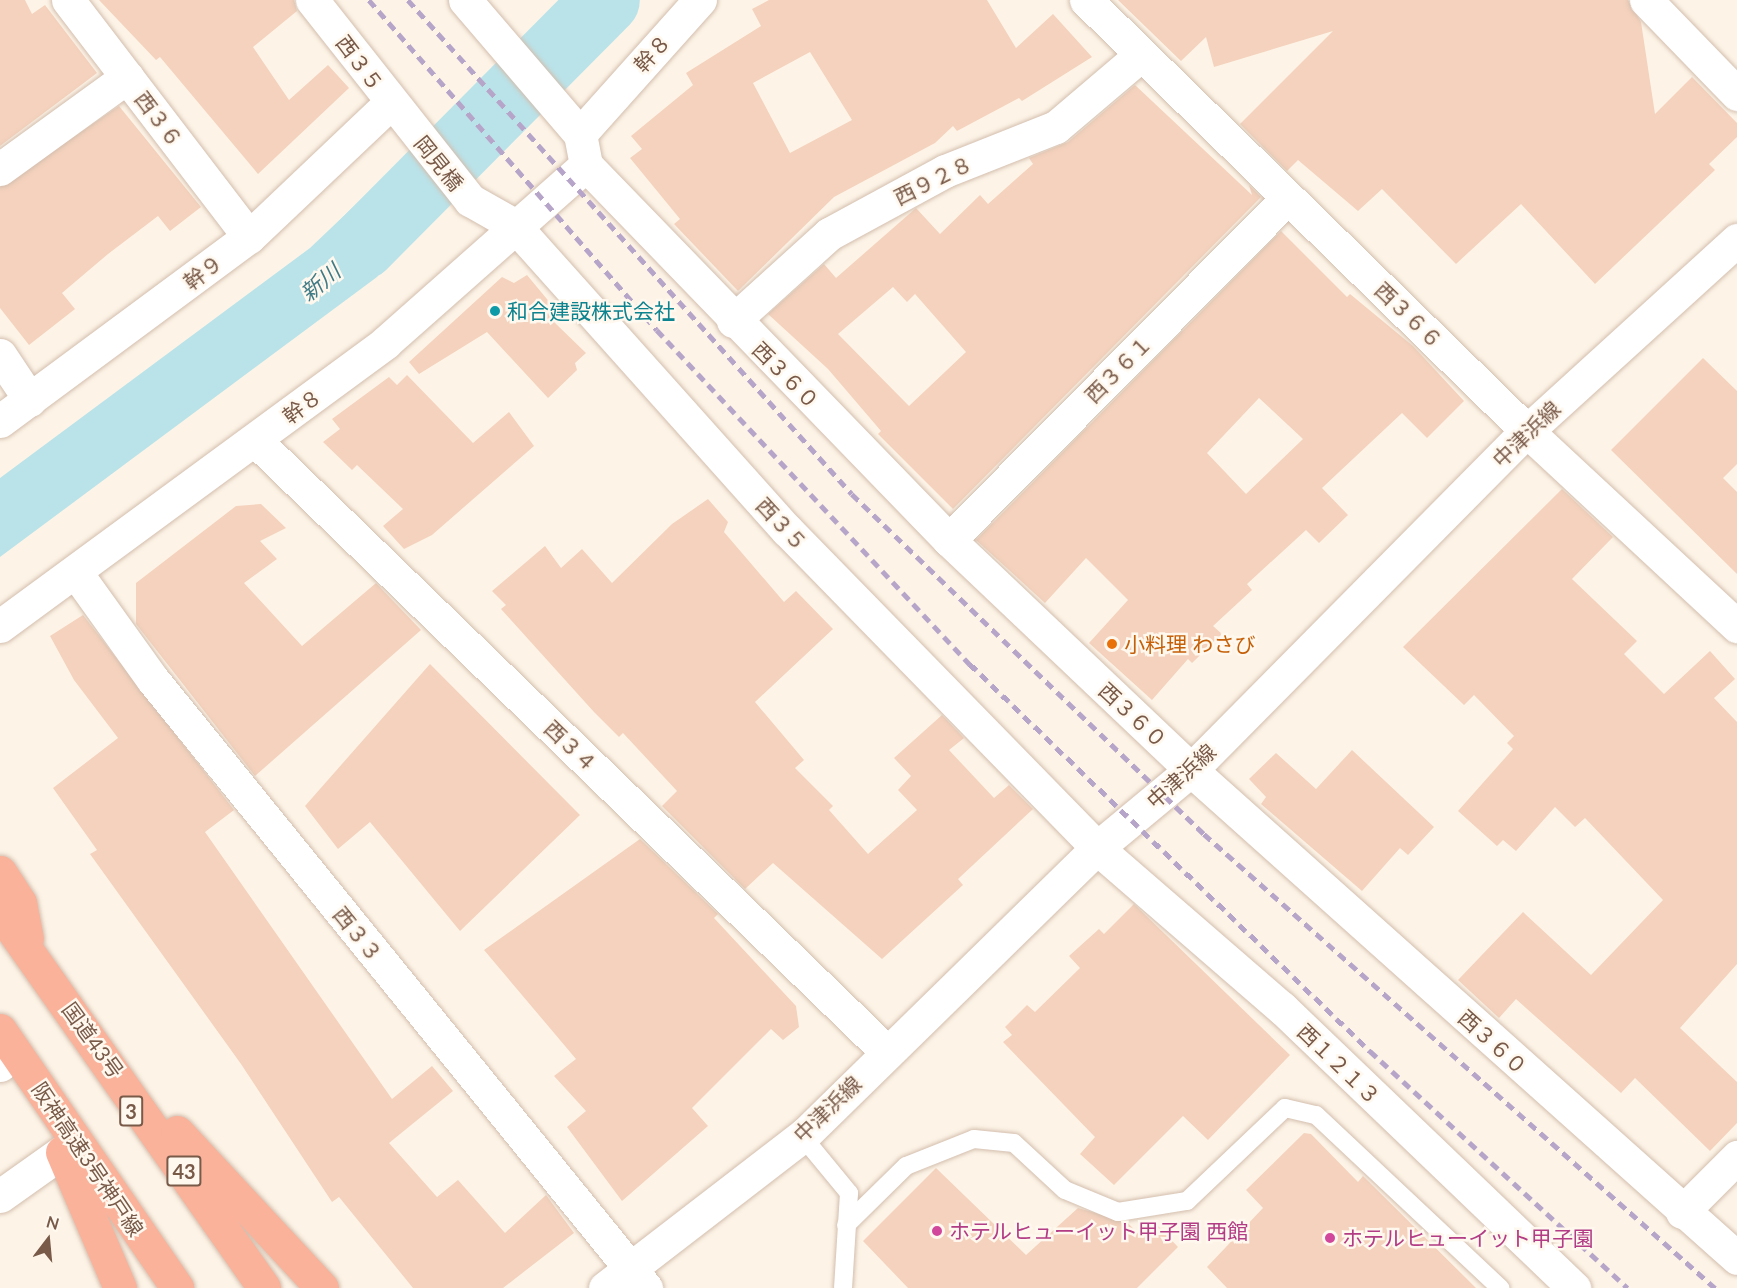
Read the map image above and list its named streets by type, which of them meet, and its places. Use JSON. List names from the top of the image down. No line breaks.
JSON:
{"streets":{"highway":["国道43号","3","阪神高速3号神戸線","43"],"street":["幹８","西３５","西３６","岡見橋","西９２８","幹９","西３６６","西３６１","西３６０","中津浜線","西３４","西３３","西１２１３"]},"crossings":[["幹８","西３５"],["幹８","西３６０"],["幹８","西３４"],["幹８","西３３"],["西３５","岡見橋"],["西３５","幹９"],["西３５","中津浜線"],["西３５","西１２１３"],["西３６","幹９"],["岡見橋","幹９"],["西９２８","西３６６"],["西９２８","西３６０"],["西３６６","西３６１"],["西３６６","中津浜線"],["西３６１","西３６０"],["西３６０","中津浜線"],["中津浜線","西３４"],["中津浜線","西３３"],["中津浜線","西１２１３"],["国道43号","3"]],"water":["新川"],"places":["和合建設株式会社","小料理 わさび","ホテルヒューイット甲子園 西館","ホテルヒューイット甲子園"],"north":"top"}
